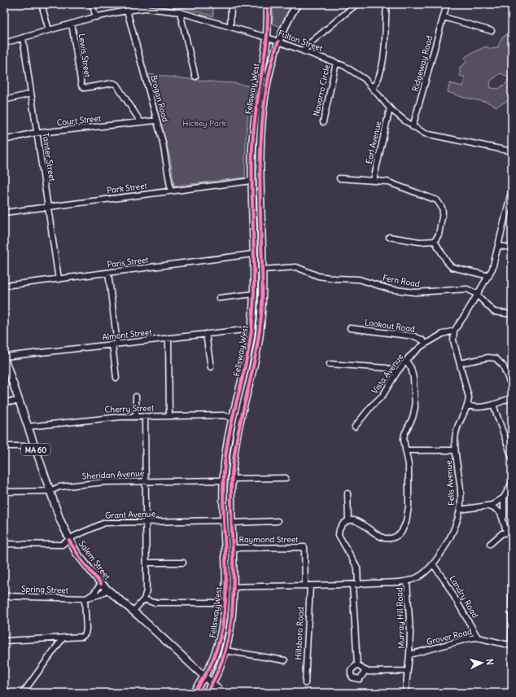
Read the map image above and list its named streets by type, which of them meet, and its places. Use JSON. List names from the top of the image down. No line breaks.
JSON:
{"streets":{"main road":["Fellsway West","MA 60","Salem Street"],"street":["Fulton Street","Lewis Street","Ridgeway Road","Navarro Circle","Brogan Road","Court Street","Earl Avenue","Tainter Street","Park Street","Paris Street","Fern Road","Lookout Road","Almont Street","Vista Avenue","Cherry Street","Sheridan Avenue","Fells Avenue","Grant Avenue","Raymond Street","Spring Street","Landry Road","Murray Hill Road","Hillsboro Road","Grover Road"]},"crossings":[["Fulton Street","Lewis Street"],["Fulton Street","Ridgeway Road"],["Fulton Street","Fellsway West"],["Fulton Street","Navarro Circle"],["Fulton Street","Brogan Road"],["Fulton Street","Earl Avenue"],["Fulton Street","Tainter Street"],["Lewis Street","Court Street"],["Fellsway West","Park Street"],["Fellsway West","Paris Street"],["Fellsway West","Fern Road"],["Fellsway West","Almont Street"],["Fellsway West","Cherry Street"],["Fellsway West","Sheridan Avenue"],["Fellsway West","Fells Avenue"],["Fellsway West","Grant Avenue"],["Fellsway West","Raymond Street"],["Fellsway West","Salem Street"],["Brogan Road","Court Street"],["Brogan Road","Park Street"],["Court Street","Tainter Street"],["Tainter Street","Park Street"],["Tainter Street","Paris Street"],["Lookout Road","Vista Avenue"],["Almont Street","Salem Street"],["Vista Avenue","Fells Avenue"],["Cherry Street","Salem Street"],["Sheridan Avenue","Salem Street"],["Fells Avenue","Raymond Street"],["Fells Avenue","Landry Road"],["Fells Avenue","Murray Hill Road"],["Fells Avenue","Hillsboro Road"],["Grant Avenue","Salem Street"],["Raymond Street","Hillsboro Road"],["Salem Street","Spring Street"],["Landry Road","Grover Road"],["Murray Hill Road","Grover Road"]],"parks":["Hickey Park"],"north":"right"}
